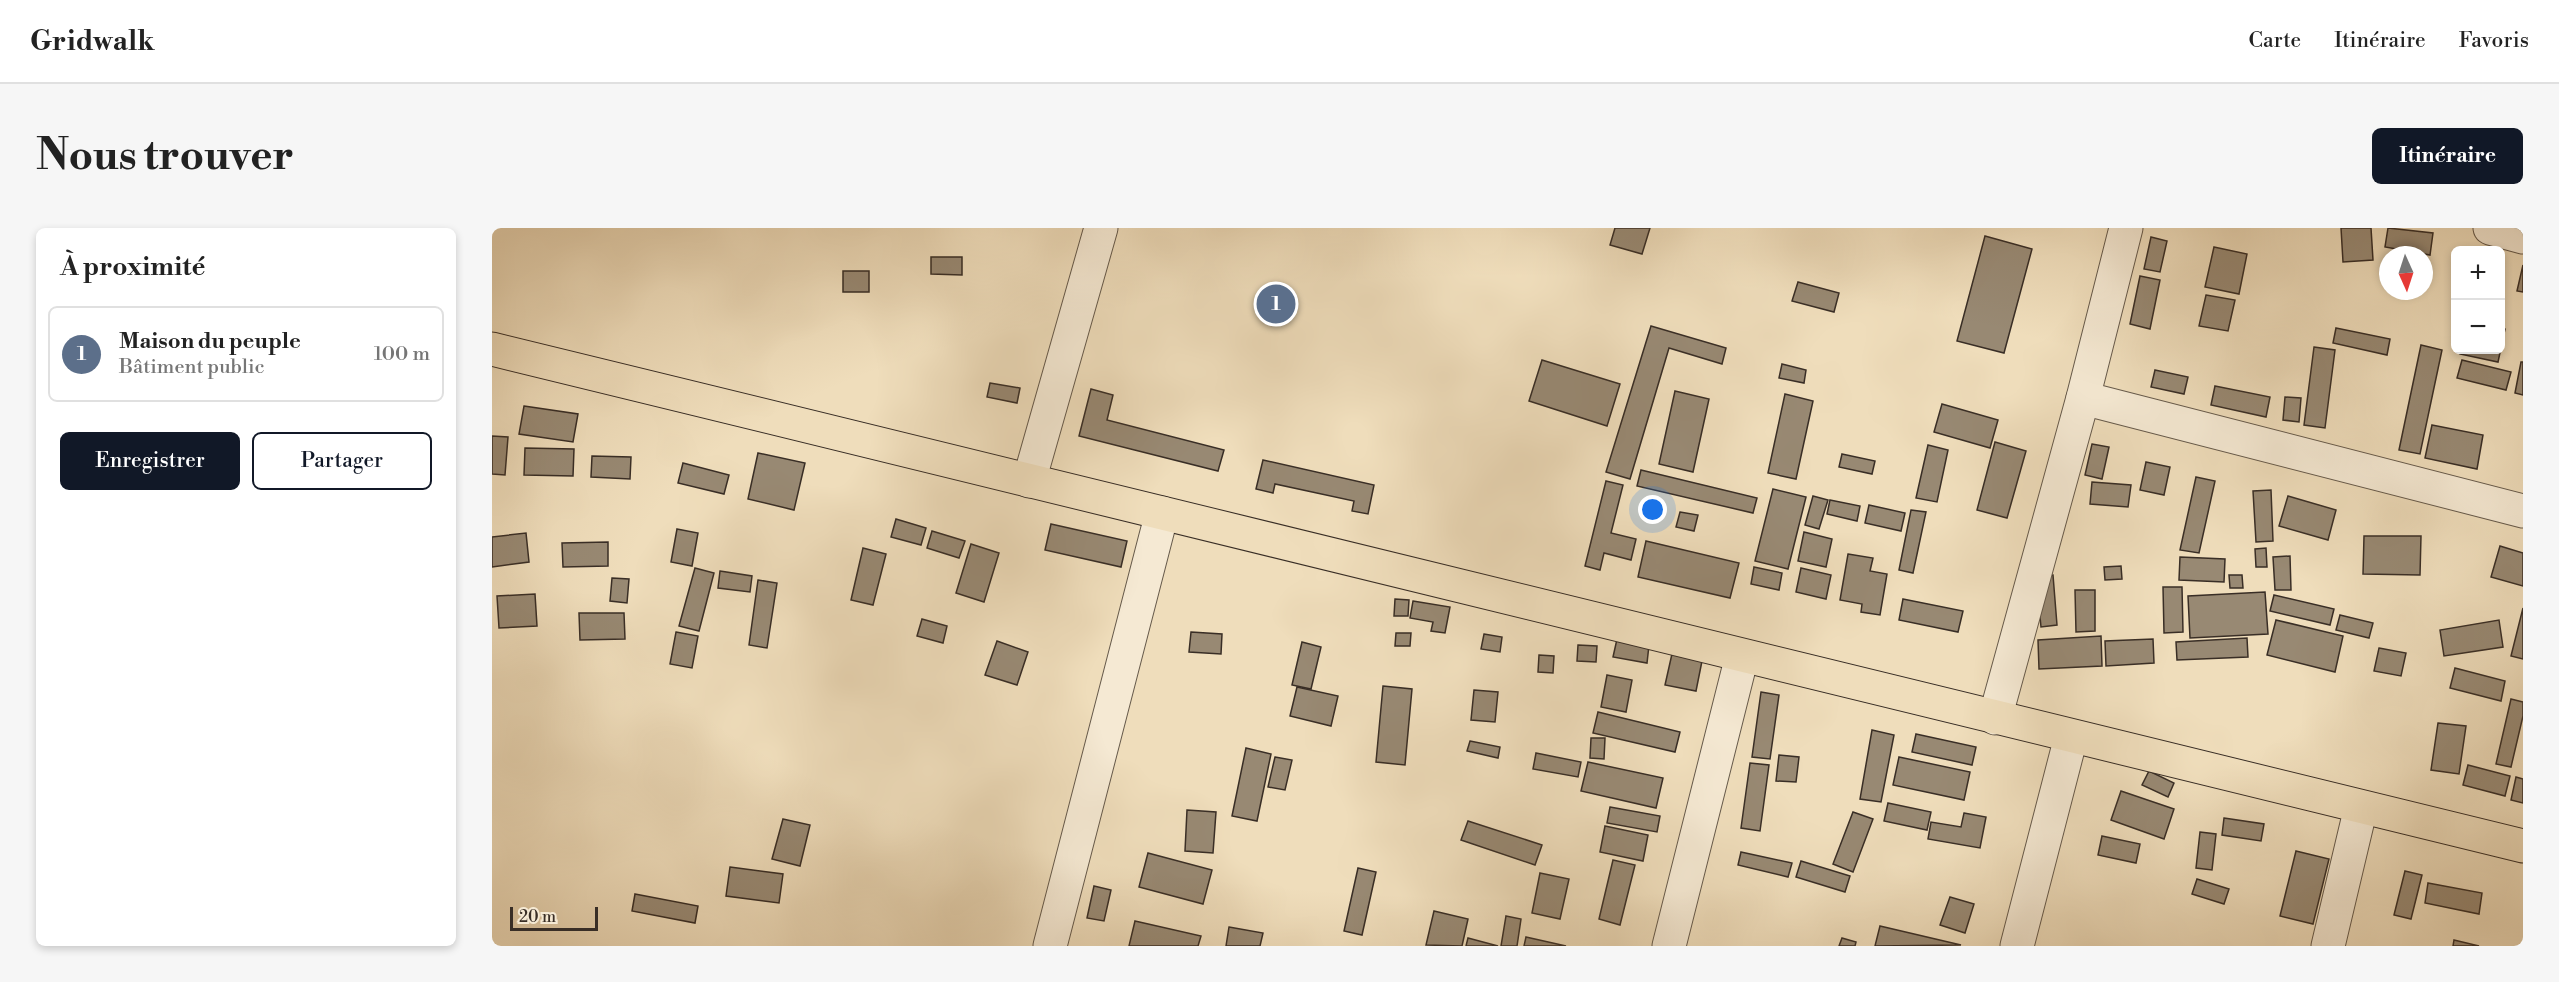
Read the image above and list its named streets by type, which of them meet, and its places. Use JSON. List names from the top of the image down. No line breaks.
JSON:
{"scale_bar":"20 m","north":"bottom","page":{"header":"Gridwalk","nav":["Carte","Itinéraire","Favoris"],"buttons":["Itinéraire",["Enregistrer","Partager"]],"title":"Nous trouver","heading":"À proximité","map_buttons":["+","−"],"pins":"1","list":[{"mark":"1","name":"Maison du peuple","note":"Bâtiment public","value":"100 m"}],"scale":"20 m"}}
